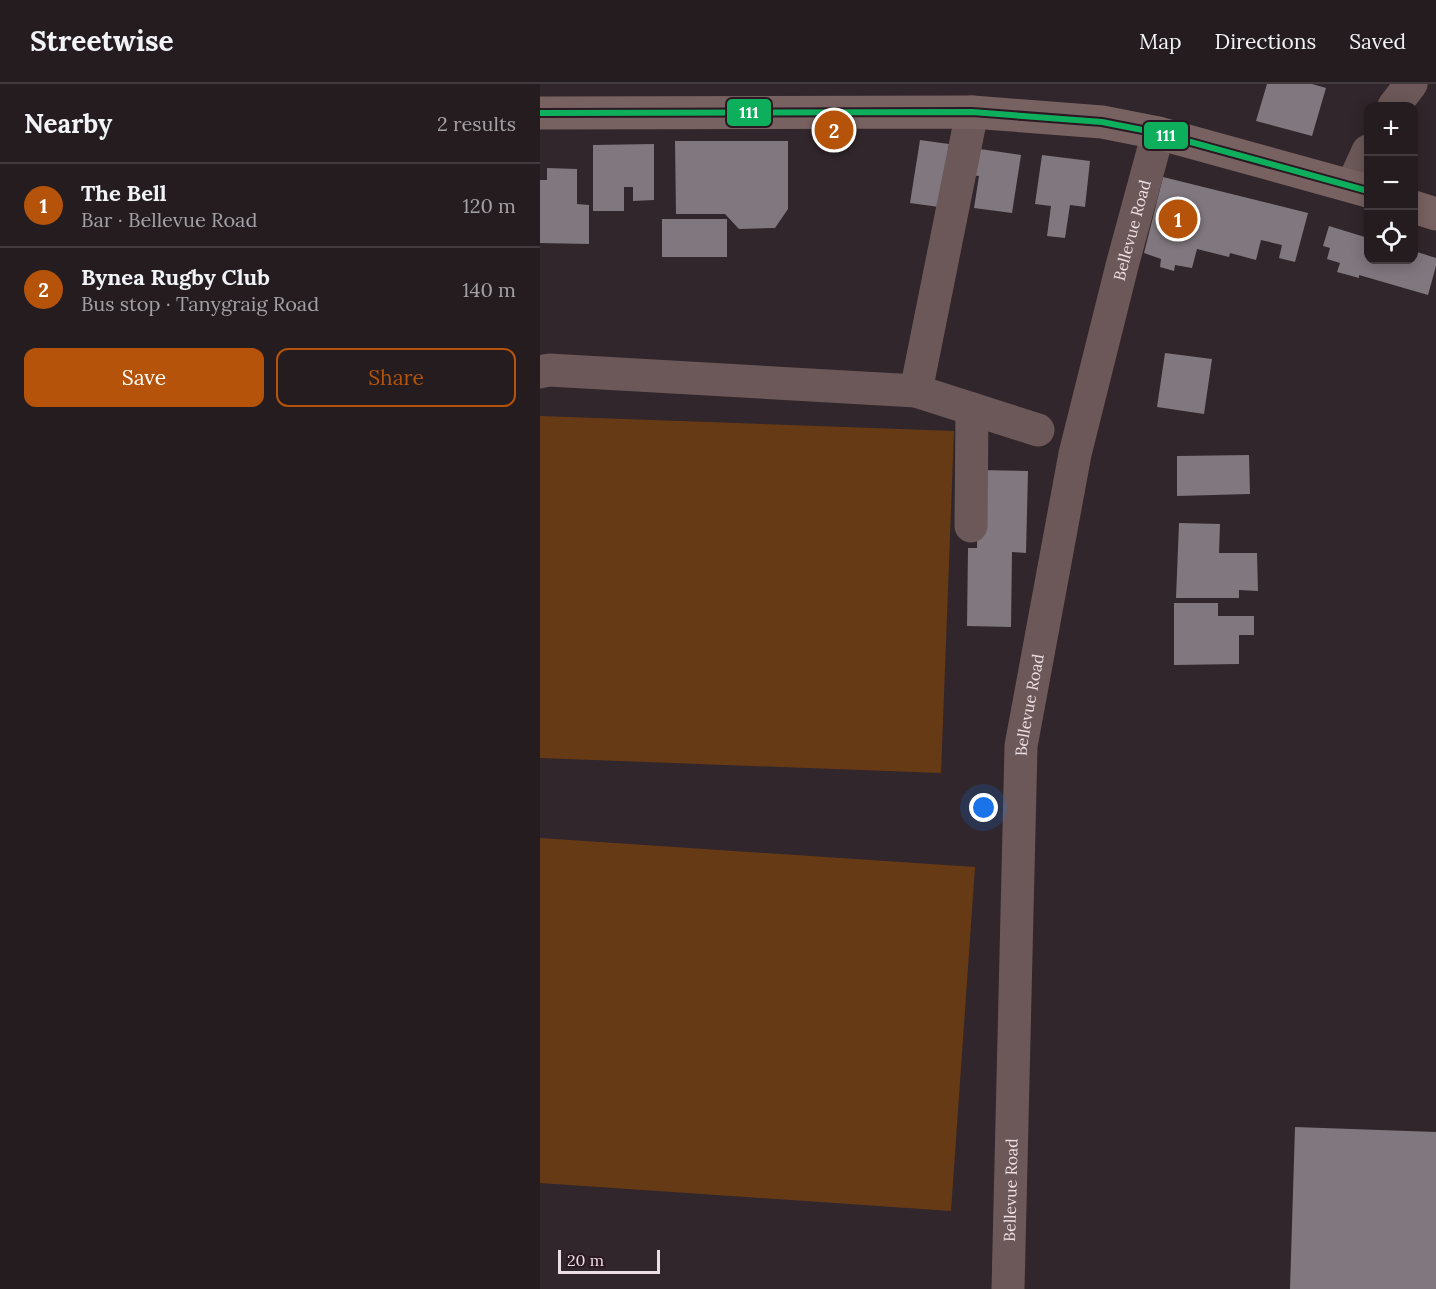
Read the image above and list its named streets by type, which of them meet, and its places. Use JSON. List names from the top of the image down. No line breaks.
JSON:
{"streets":{"street":["Bellevue Road"]},"lines":["transit line 111"],"scale_bar":"20 m","page":{"header":"Streetwise","nav":["Map","Directions","Saved"],"heading":["Nearby","2 results"],"map_buttons":["+","−"],"pins":["2","1"],"list":[{"mark":"1","name":"The Bell","note":"Bar · Bellevue Road","value":"120 m"},{"mark":"2","name":"Bynea Rugby Club","note":"Bus stop · Tanygraig Road","value":"140 m"}],"buttons":["Save","Share"],"scale":"20 m"}}
